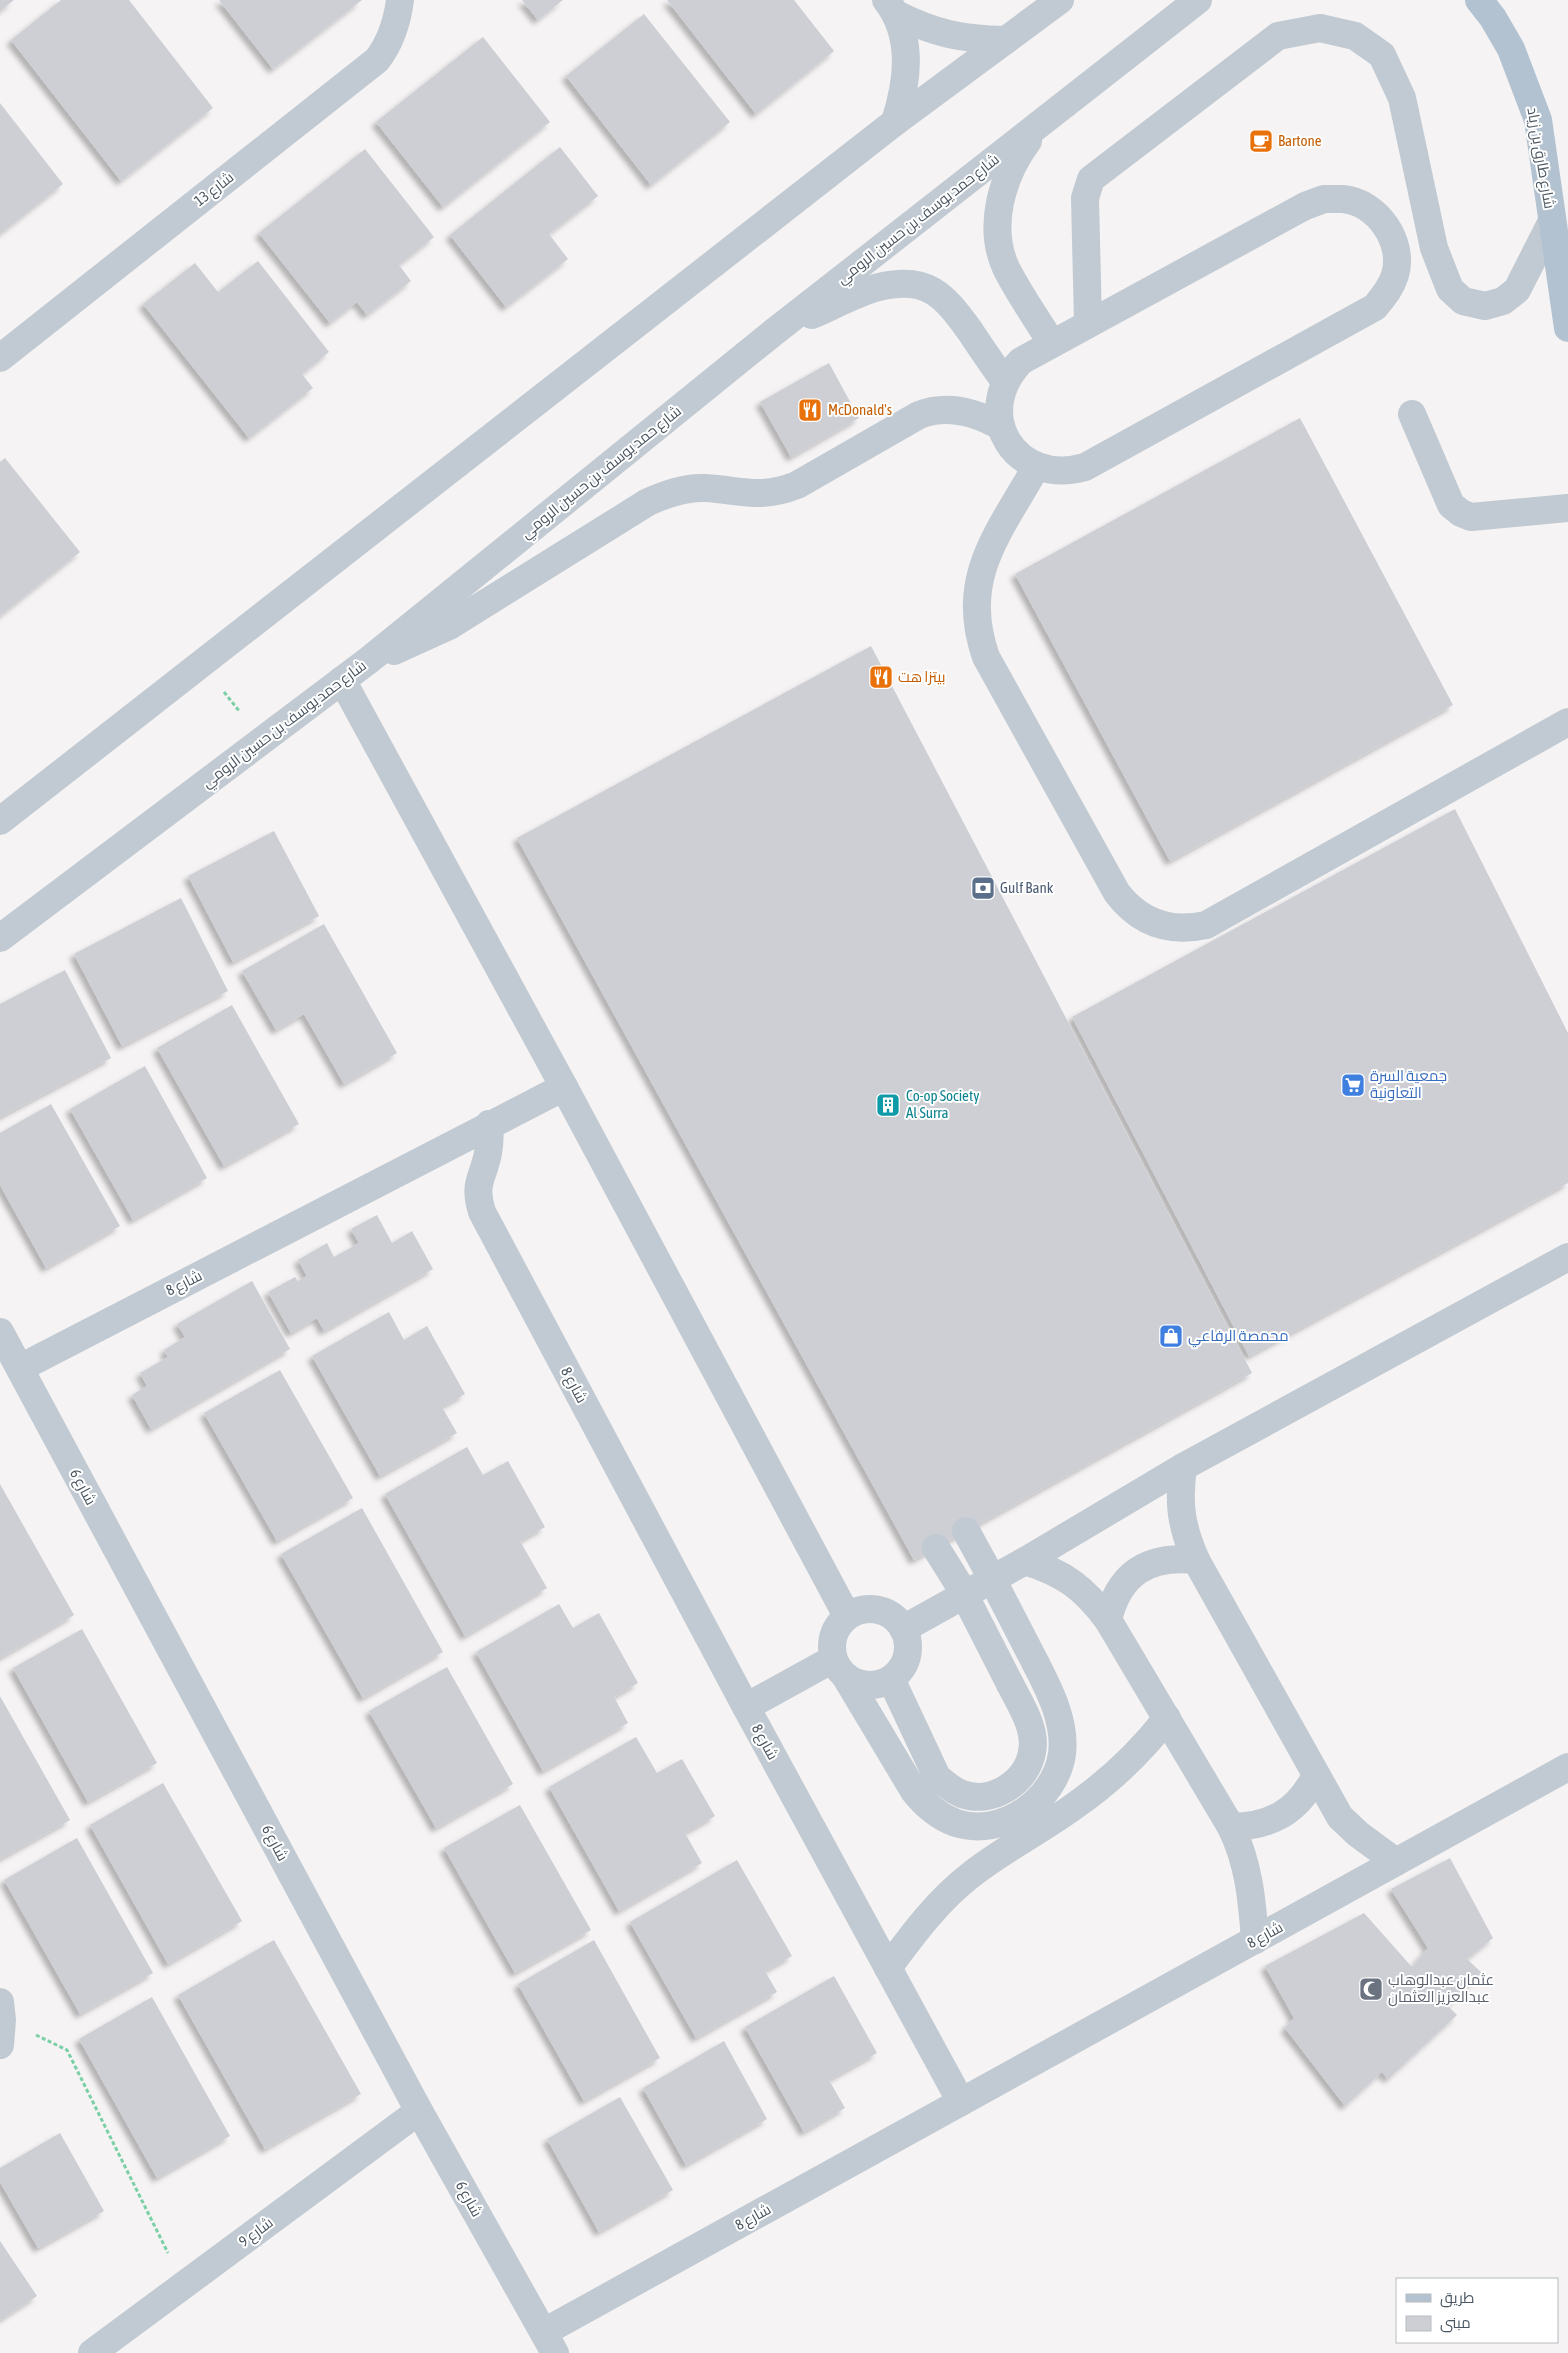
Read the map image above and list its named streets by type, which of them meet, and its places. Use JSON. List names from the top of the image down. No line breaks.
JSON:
{"streets":{"main road":["شارع طارق بن زياد"],"street":["شارع 13","شارع حمد يوسف بن حسين الرومي","شارع 8","شارع 6","شارع 9"]},"crossings":[["شارع 8","شارع 6"],["شارع 6","شارع 9"]],"places":{"cafe":["Bartone"],"restaurant":["McDonald's","بيتزا هت"],"bank":["Gulf Bank"],"supermarket":["جمعية السرة التعاونية"],"building":["Co-op Society Al Surra"],"shop":["محمصة الرفاعي"],"mosque":["عثمان عبدالوهاب عبدالعزيز العثمان"]},"legend":["طريق","مبنى"]}
